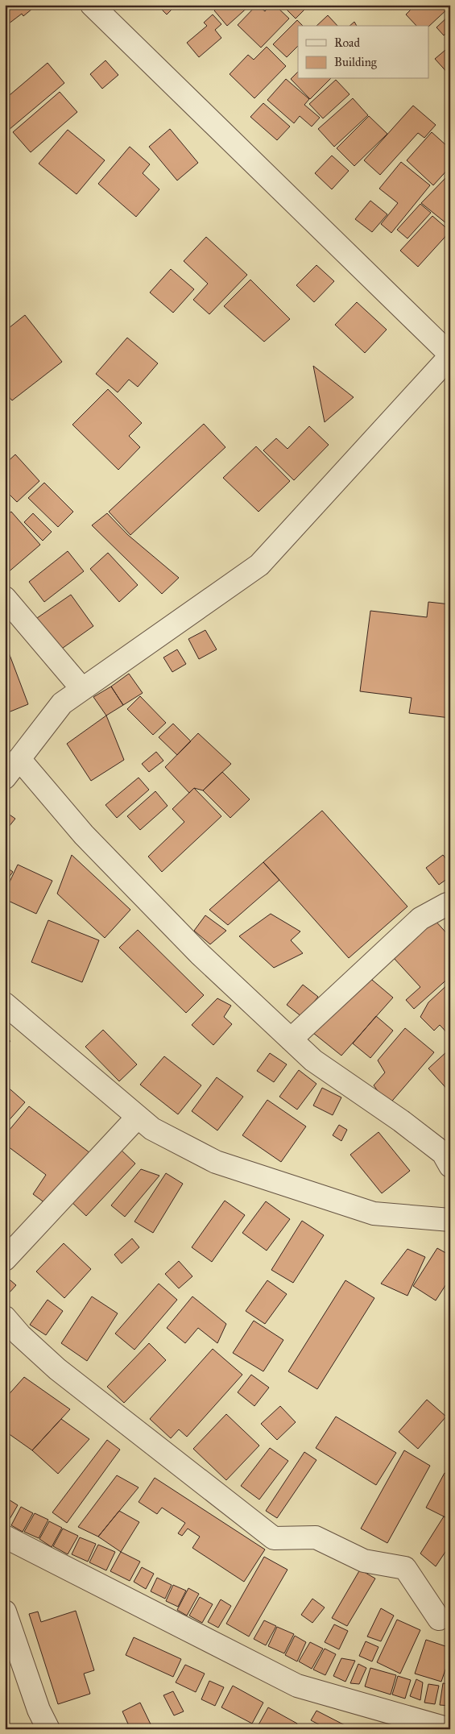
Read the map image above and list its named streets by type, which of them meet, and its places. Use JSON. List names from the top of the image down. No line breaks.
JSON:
{"legend":["Road","Building"]}
